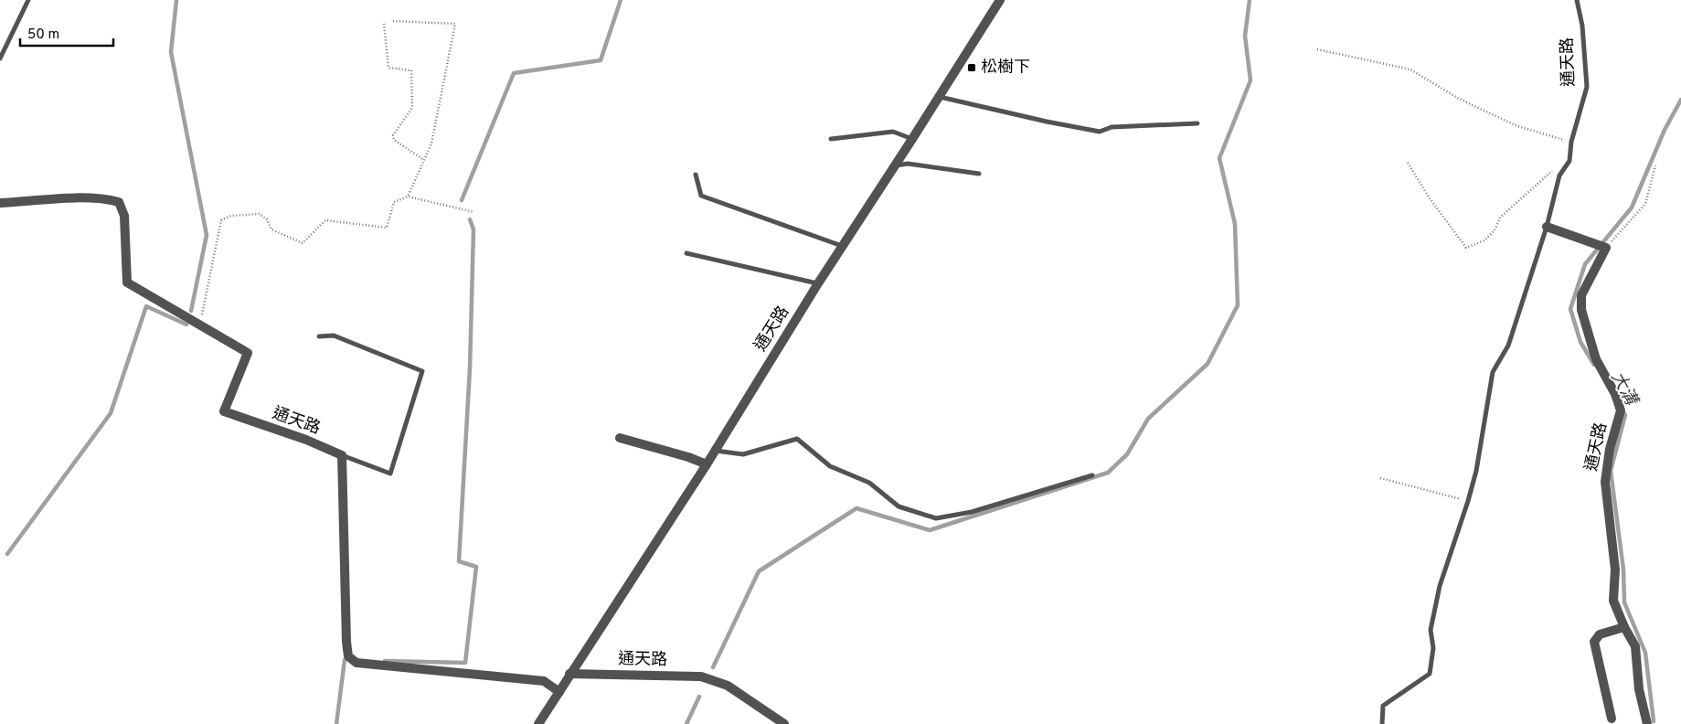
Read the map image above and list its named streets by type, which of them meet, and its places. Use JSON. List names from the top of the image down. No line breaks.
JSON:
{"streets":{"street":["通天路"]},"water":["大溝"],"places":{"transit":["松樹下"]},"scale_bar":"50 m"}
